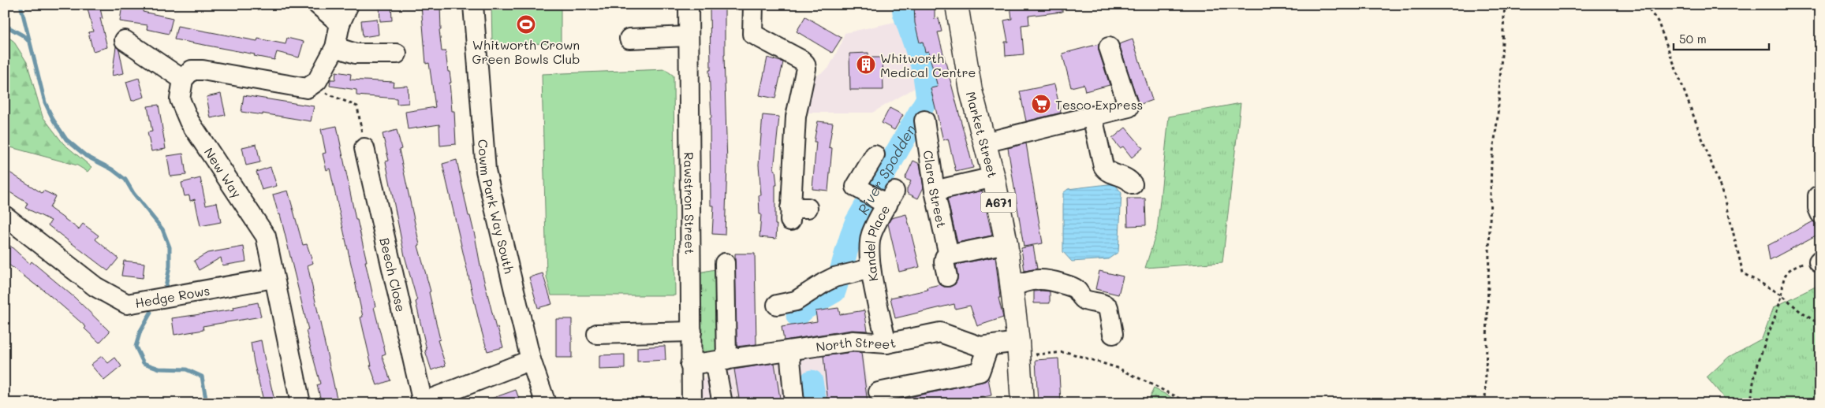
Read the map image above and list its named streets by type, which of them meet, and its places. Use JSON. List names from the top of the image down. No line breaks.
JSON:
{"streets":{"main road":["Market Street","A671"],"street":["New Way","Clara Street","Rawstron Street","Cowm Park Way South","Kandel Place","Beech Close","Hedge Rows","North Street"]},"crossings":[["Market Street","North Street"],["New Way","Hedge Rows"],["Rawstron Street","North Street"],["Kandel Place","North Street"]],"water":["River Spodden"],"places":{"sports":["Whitworth Crown Green Bowls Club"],"building":["Whitworth Medical Centre"],"supermarket":["Tesco Express"]},"scale_bar":"50 m"}
